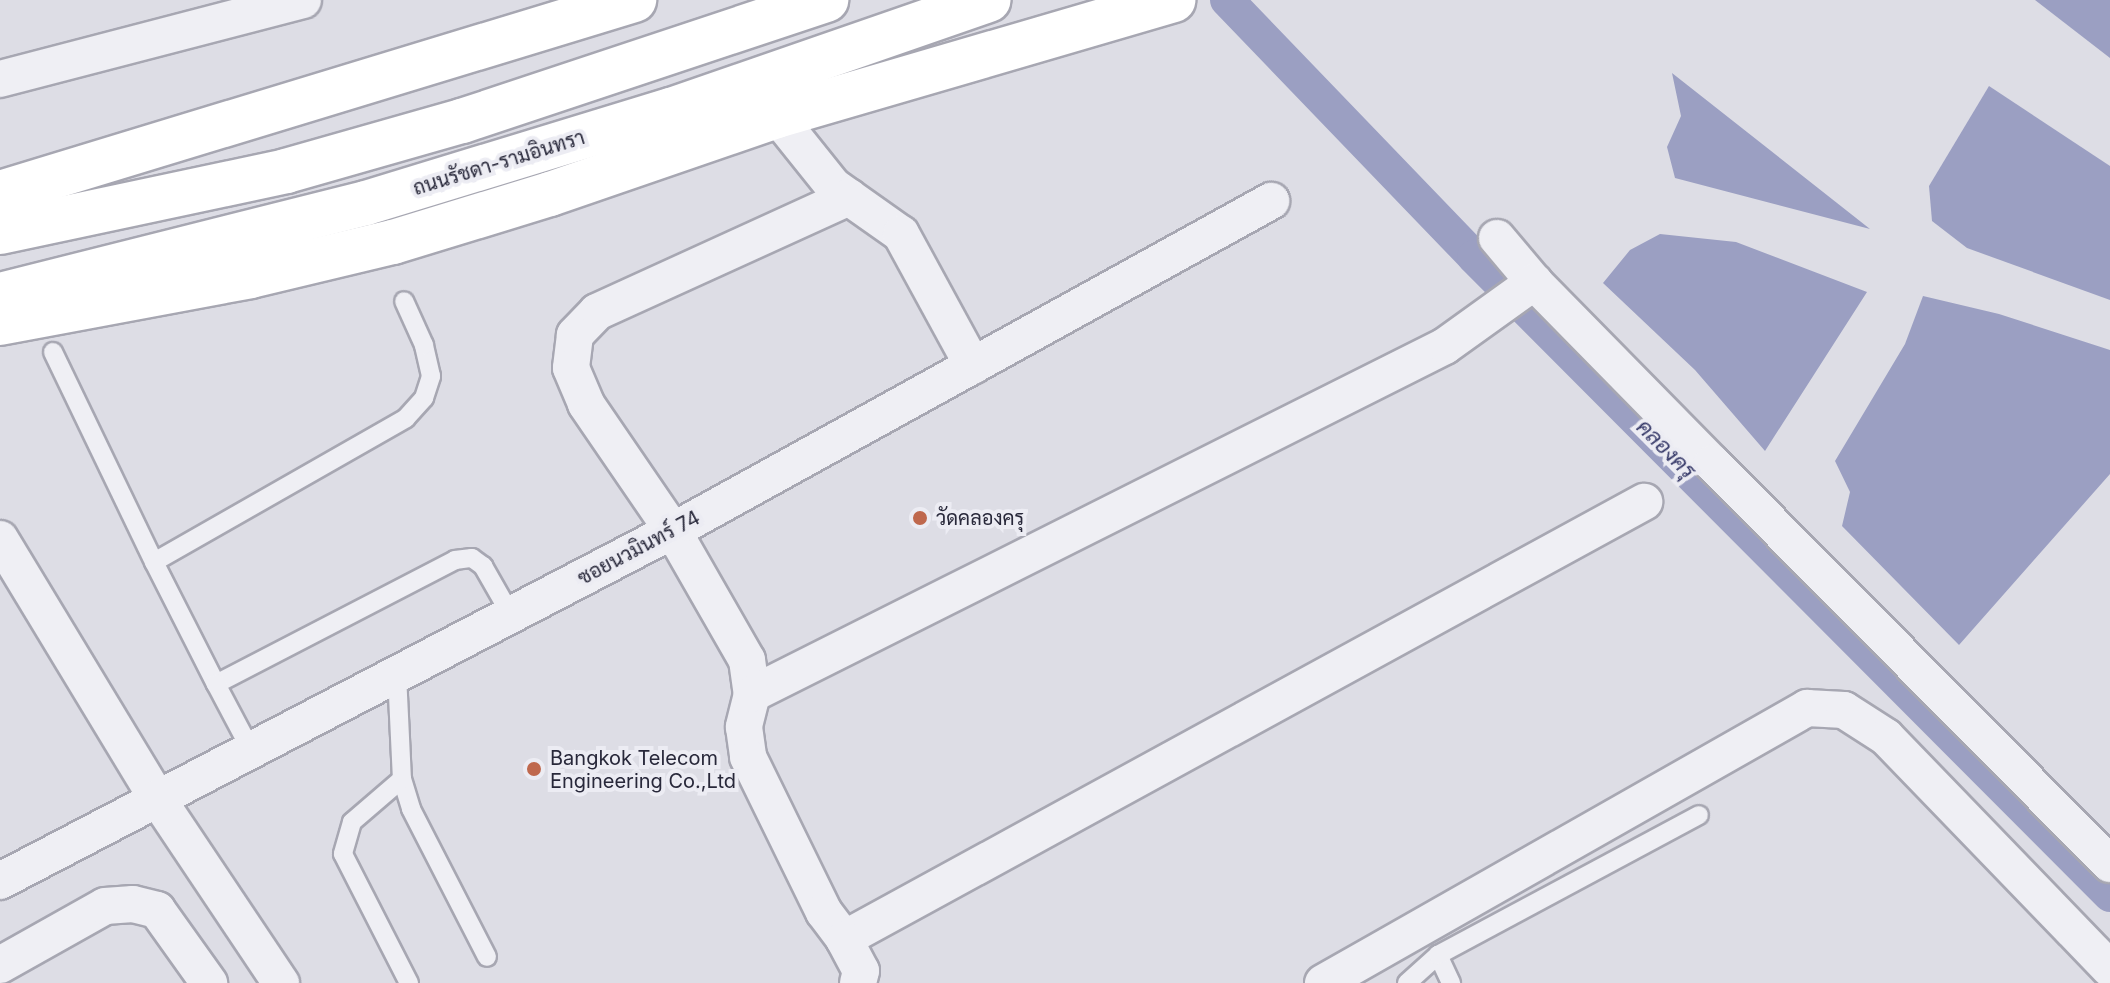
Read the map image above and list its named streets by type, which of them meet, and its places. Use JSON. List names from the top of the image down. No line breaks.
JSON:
{"streets":{"main road":["ถนนรัชดา-รามอินทรา"],"street":["ซอยนวมินทร์ 74"]},"water":["คลองครุ"],"places":["วัดคลองครุ","Bangkok Telecom Engineering Co.,Ltd"]}
